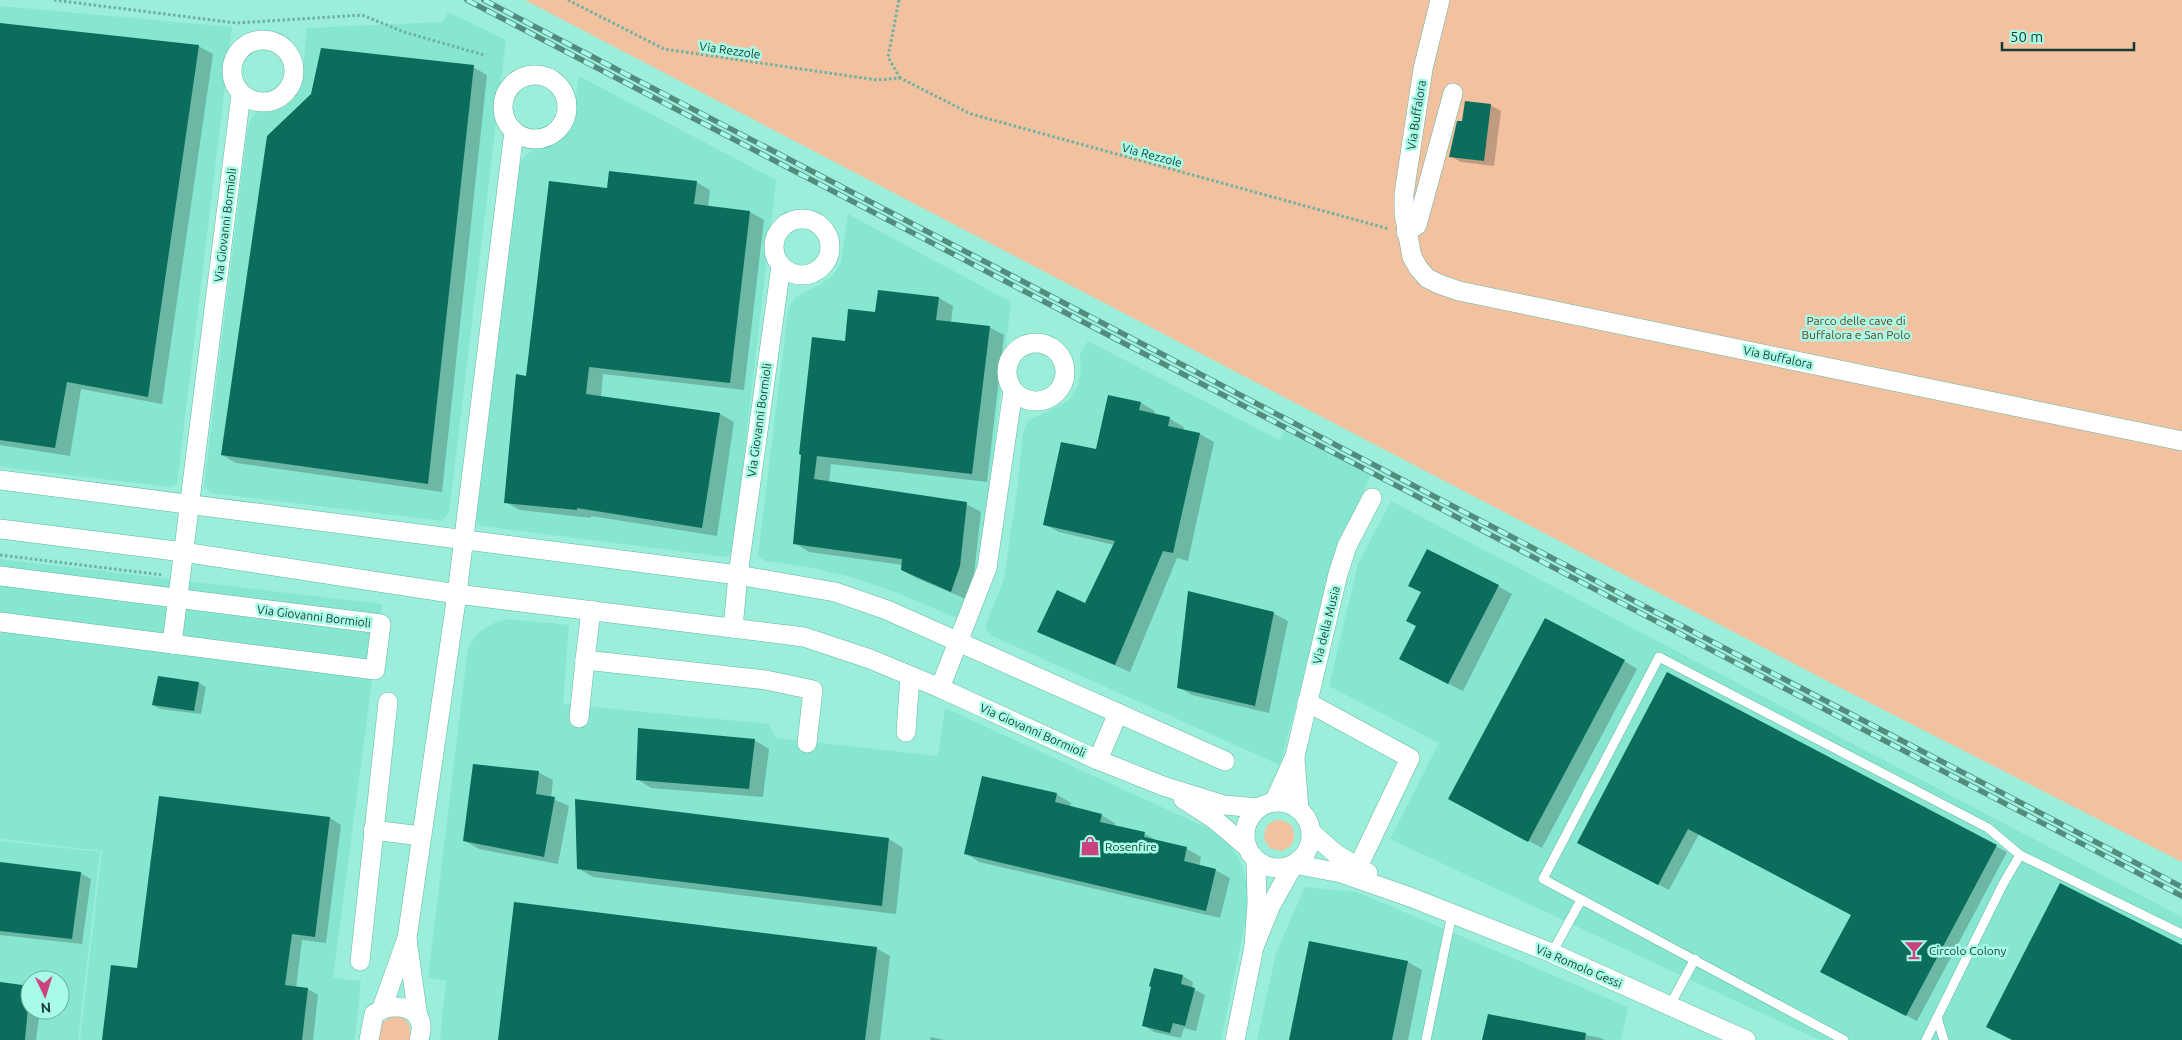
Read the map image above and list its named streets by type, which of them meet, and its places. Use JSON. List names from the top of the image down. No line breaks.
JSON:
{"streets":{"street":["Via Buffalora","Via Giovanni Bormioli","Via della Musia","Via Romolo Gessi"],"path":["Via Rezzole"]},"crossings":[["Via Rezzole","Via Buffalora"],["Via Giovanni Bormioli","Via della Musia"],["Via Giovanni Bormioli","Via Romolo Gessi"],["Via della Musia","Via Romolo Gessi"]],"parks":["Parco delle cave di Buffalora e San Polo"],"places":{"shop":["Rosenfire"],"bar":["Circolo Colony"]},"scale_bar":"50 m","north":"bottom"}
